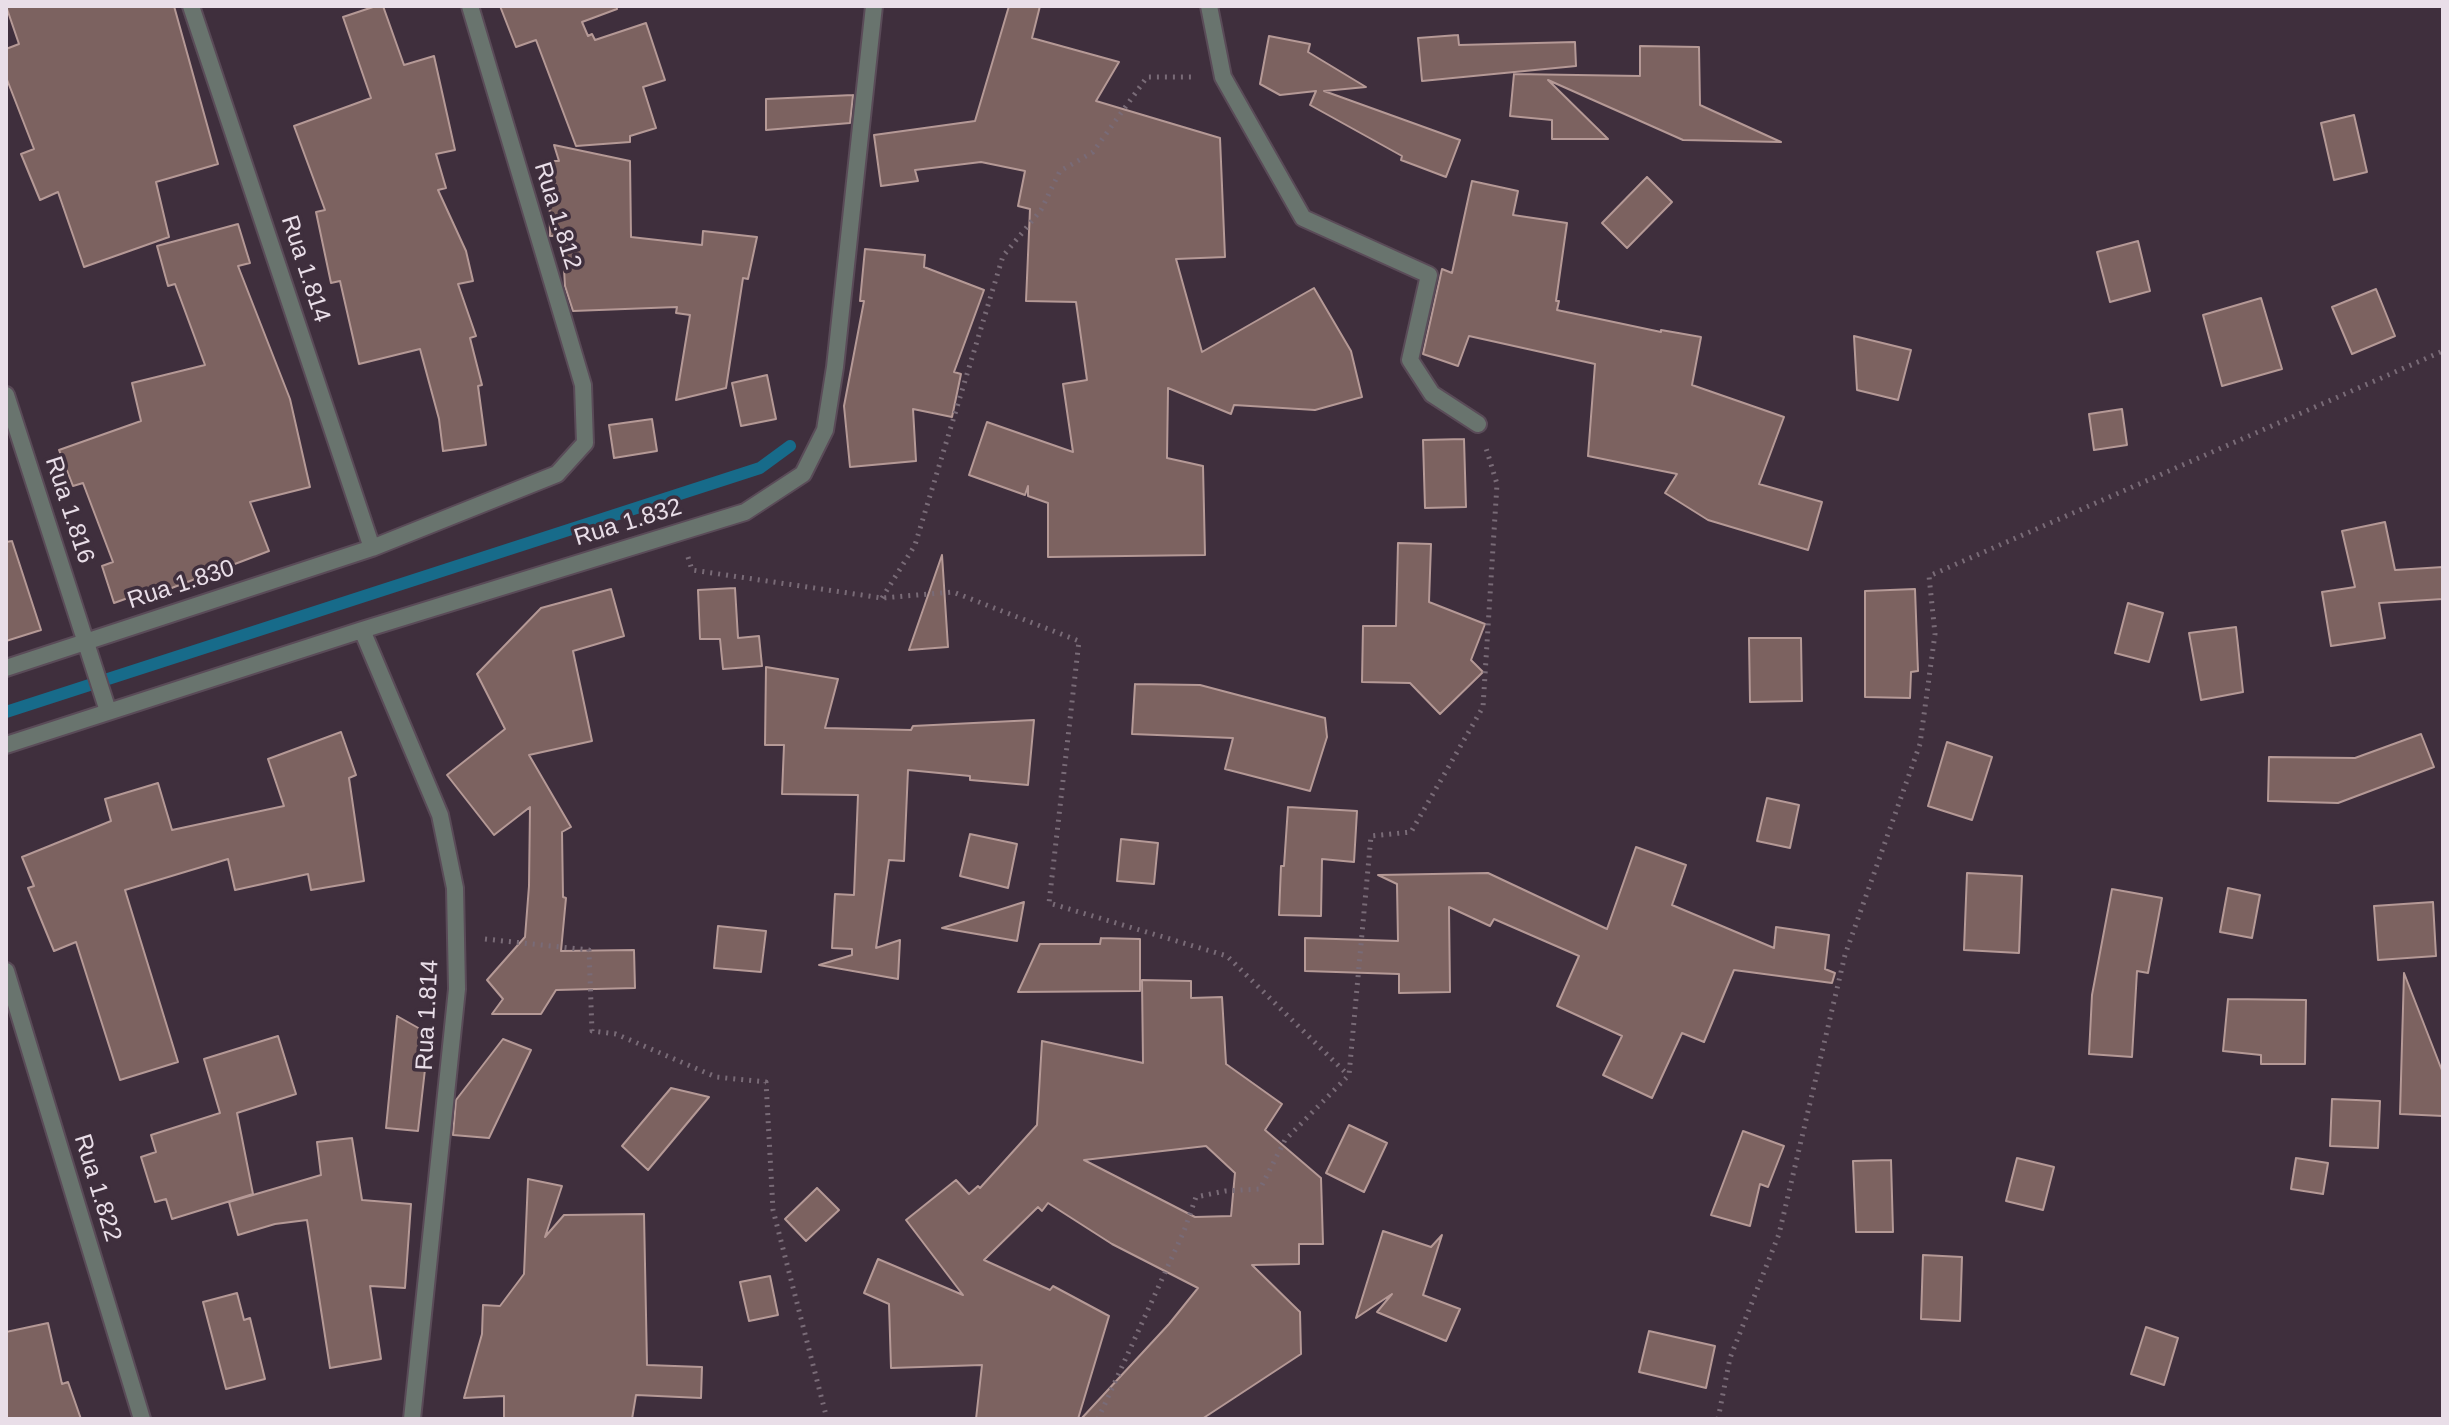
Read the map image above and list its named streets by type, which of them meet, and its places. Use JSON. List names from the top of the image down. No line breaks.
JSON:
{"streets":{"street":["Rua 1.812","Rua 1.814","Rua 1.816","Rua 1.832","Rua 1.830","Rua 1.822"]},"crossings":[["Rua 1.812","Rua 1.830"],["Rua 1.814","Rua 1.832"],["Rua 1.814","Rua 1.830"],["Rua 1.816","Rua 1.832"],["Rua 1.816","Rua 1.830"]]}
